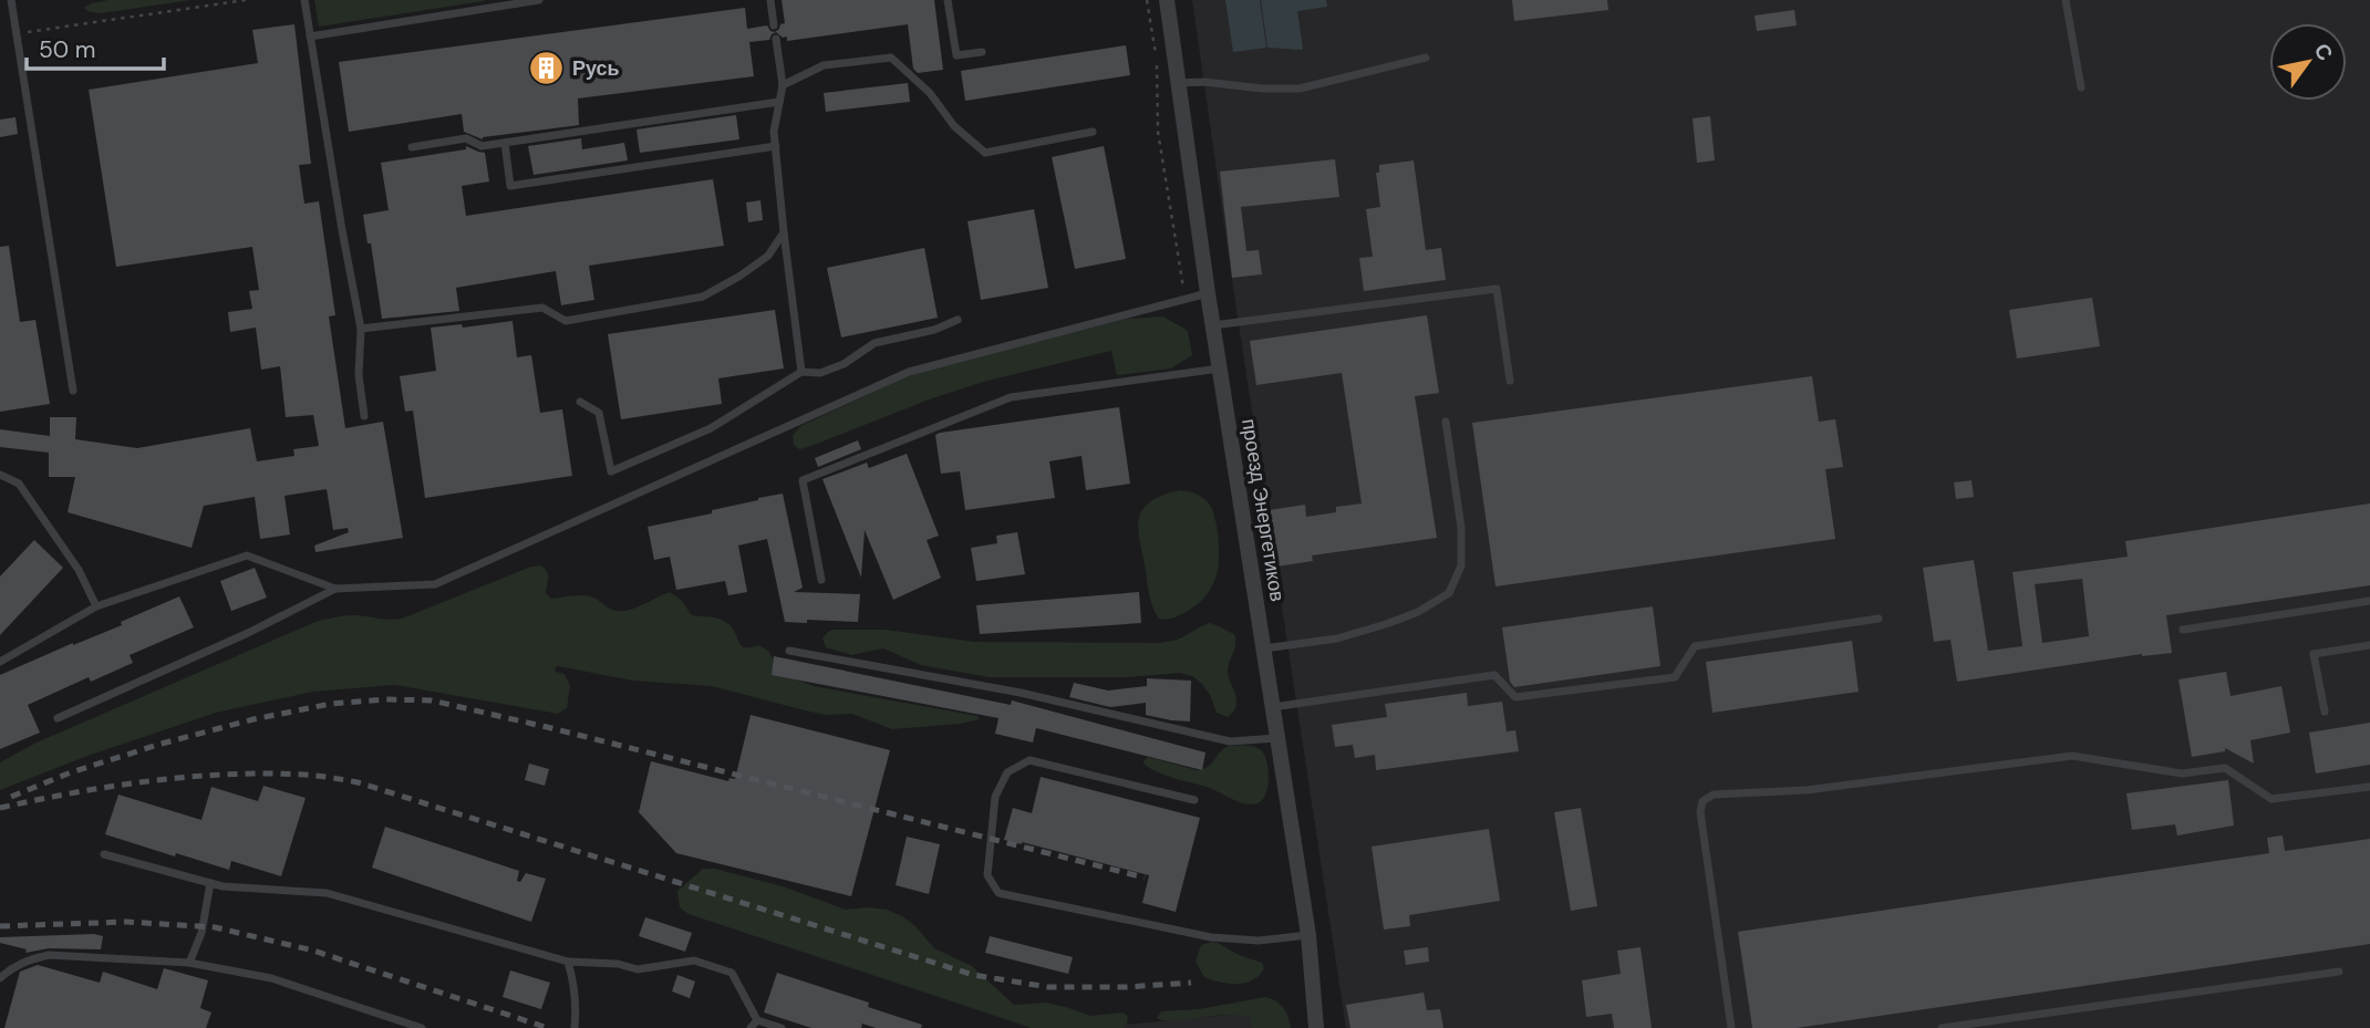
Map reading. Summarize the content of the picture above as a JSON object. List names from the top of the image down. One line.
{"streets":{"street":["проезд Энергетиков"]},"places":{"building":["Русь"]},"scale_bar":"50 m","north":"top right"}
